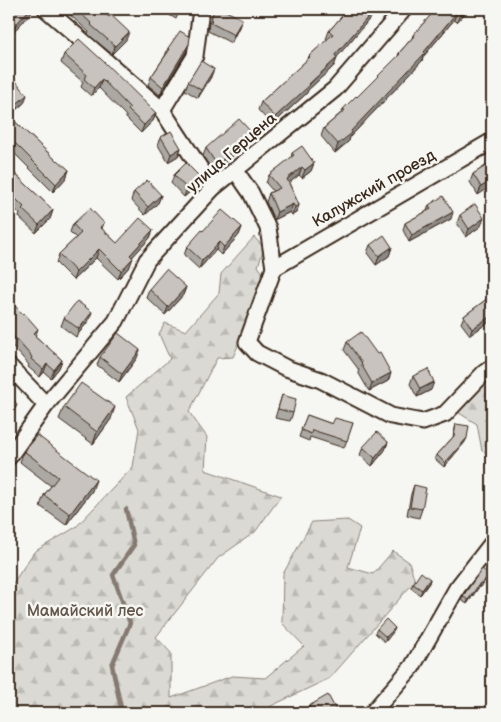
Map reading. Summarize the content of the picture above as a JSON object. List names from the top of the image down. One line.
{"streets":{"street":["улица Герцена","Калужский проезд"]},"parks":["Мамайский лес"]}
